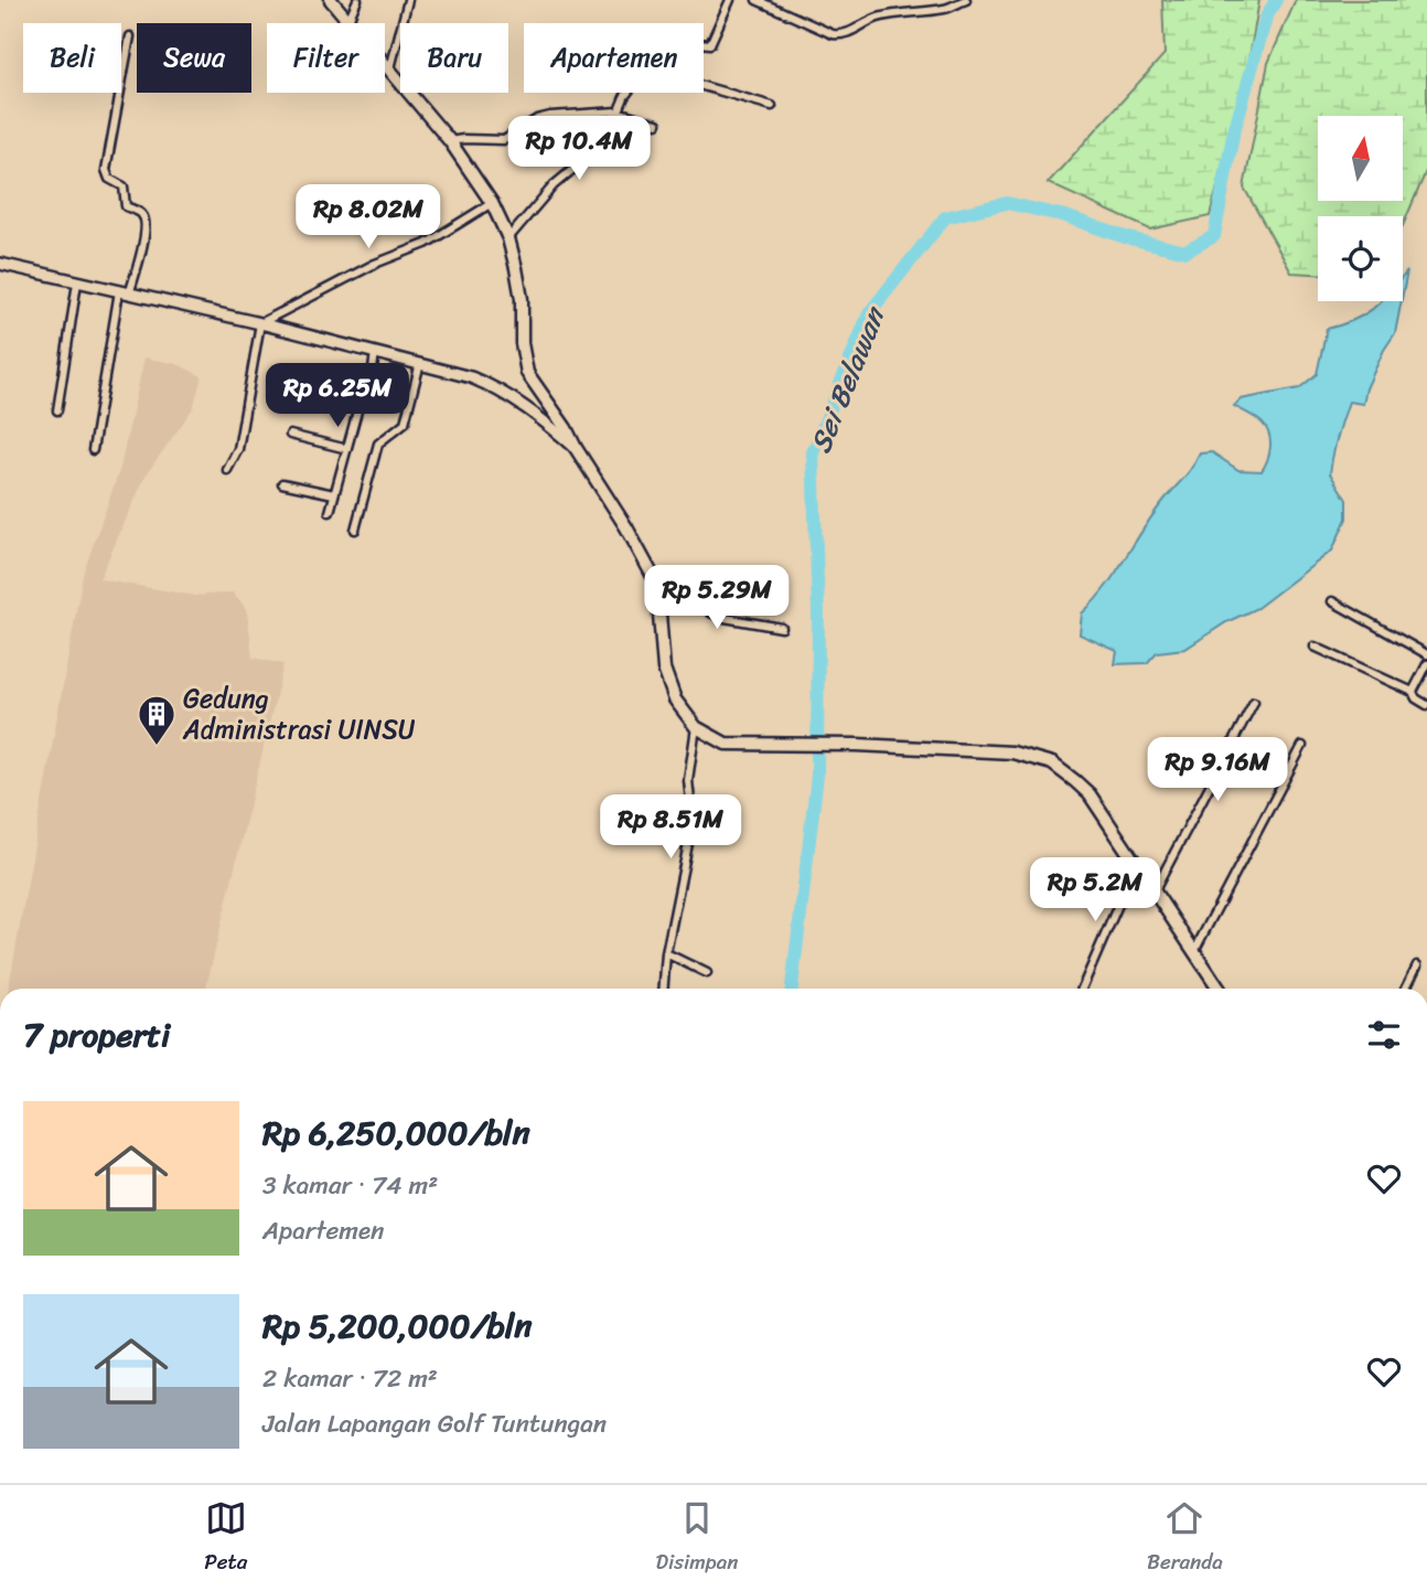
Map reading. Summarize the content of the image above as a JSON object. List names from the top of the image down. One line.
{"water":["Sei Belawan"],"places":{"building":["Gedung Administrasi UINSU"]},"north":"top","page":{"chip":["Beli","Sewa","Filter","Baru","Apartemen"],"price":["Rp 10.4M","Rp 8.02M","Rp 6.25M","Rp 5.29M","Rp 9.16M","Rp 8.51M","Rp 5.2M"],"heading":"7 properti","list":[{"name":"Rp 6,250,000/bln","note":"3 kamar · 74 m² · Apartemen"},{"name":"Rp 5,200,000/bln","note":"2 kamar · 72 m² · Jalan Lapangan Golf Tuntungan"}],"tabs":["Peta","Disimpan","Beranda"]}}
